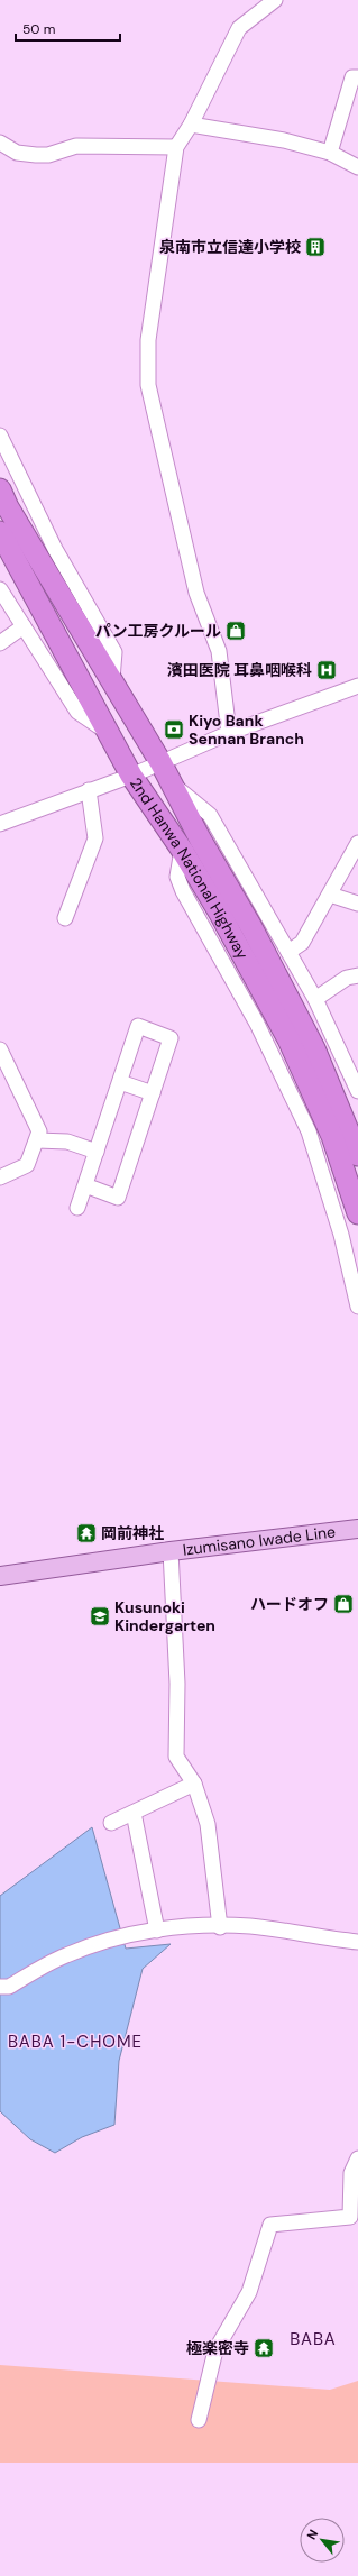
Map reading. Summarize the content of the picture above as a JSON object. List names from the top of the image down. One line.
{"streets":{"highway":["2nd Hanwa National Highway"],"main road":["Izumisano Iwade Line"]},"districts":["BABA 1-CHOME","BABA"],"places":{"building":["泉南市立信達小学校"],"shop":["パン工房クルール","ハードオフ"],"hospital":["濱田医院 耳鼻咽喉科"],"bank":["Kiyo Bank Sennan Branch"],"temple":["岡前神社","極楽密寺"],"school or university":["Kusunoki Kindergarten"]},"scale_bar":"50 m","north":"top left"}
